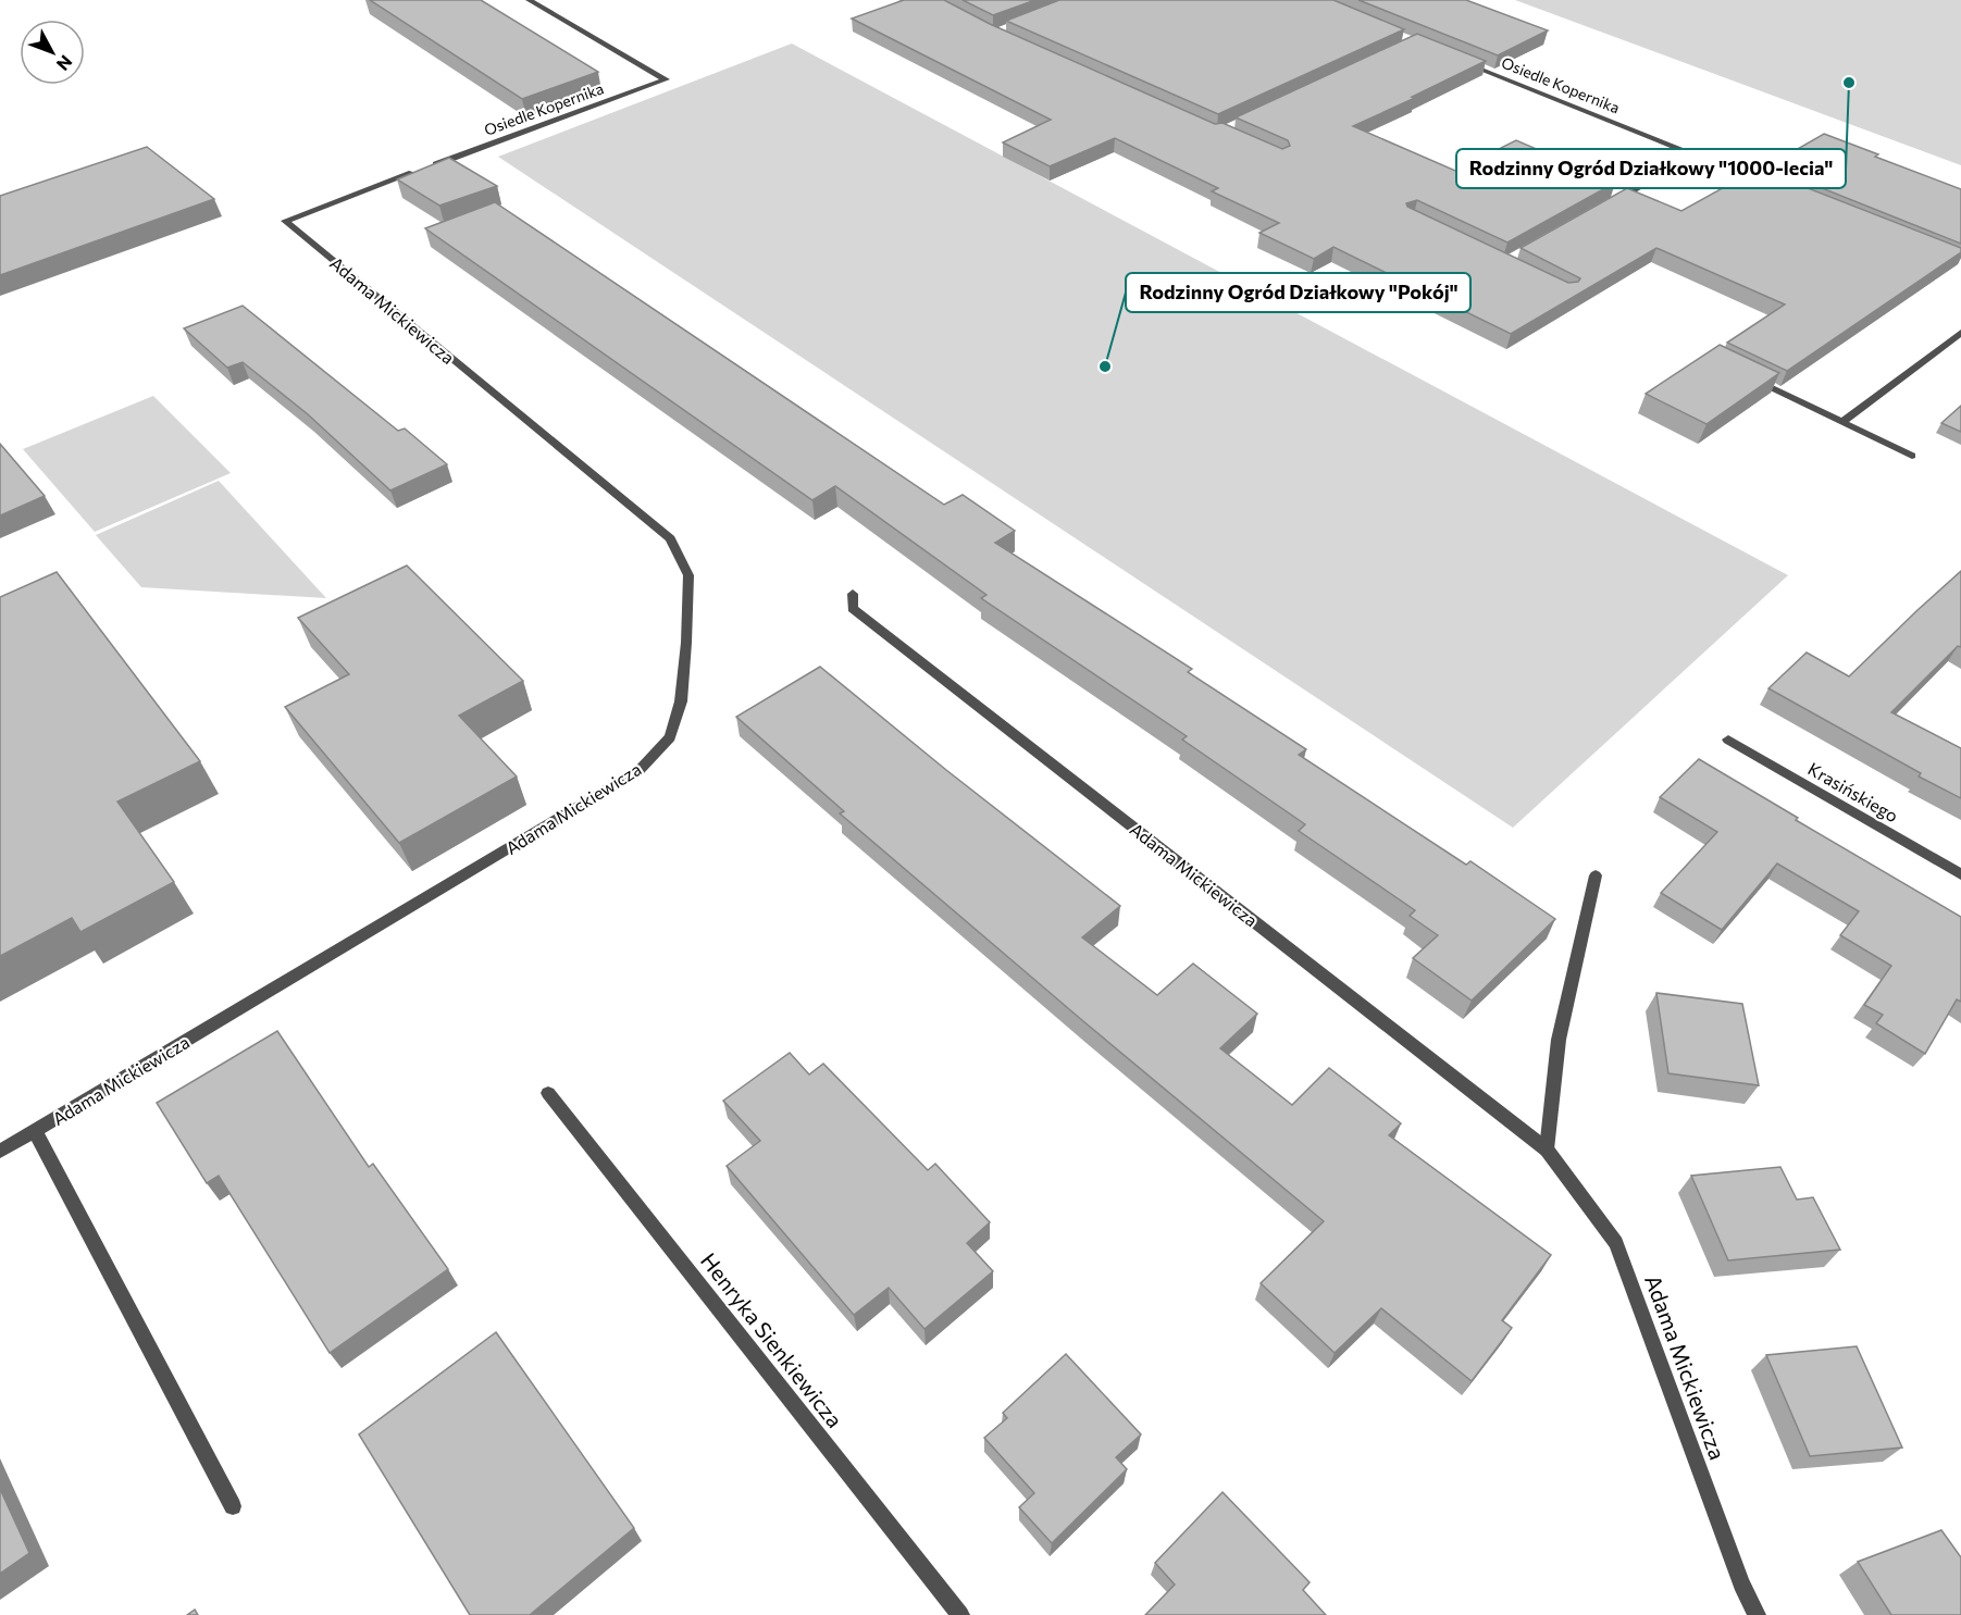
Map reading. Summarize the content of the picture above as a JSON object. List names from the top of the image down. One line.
{"streets":{"street":["Osiedle Kopernika","Adama Mickiewicza","Krasińskiego","Henryka Sienkiewicza"]},"places":["Rodzinny Ogród Działkowy \"1000-lecia\"","Rodzinny Ogród Działkowy \"Pokój\""],"north":"bottom right"}
